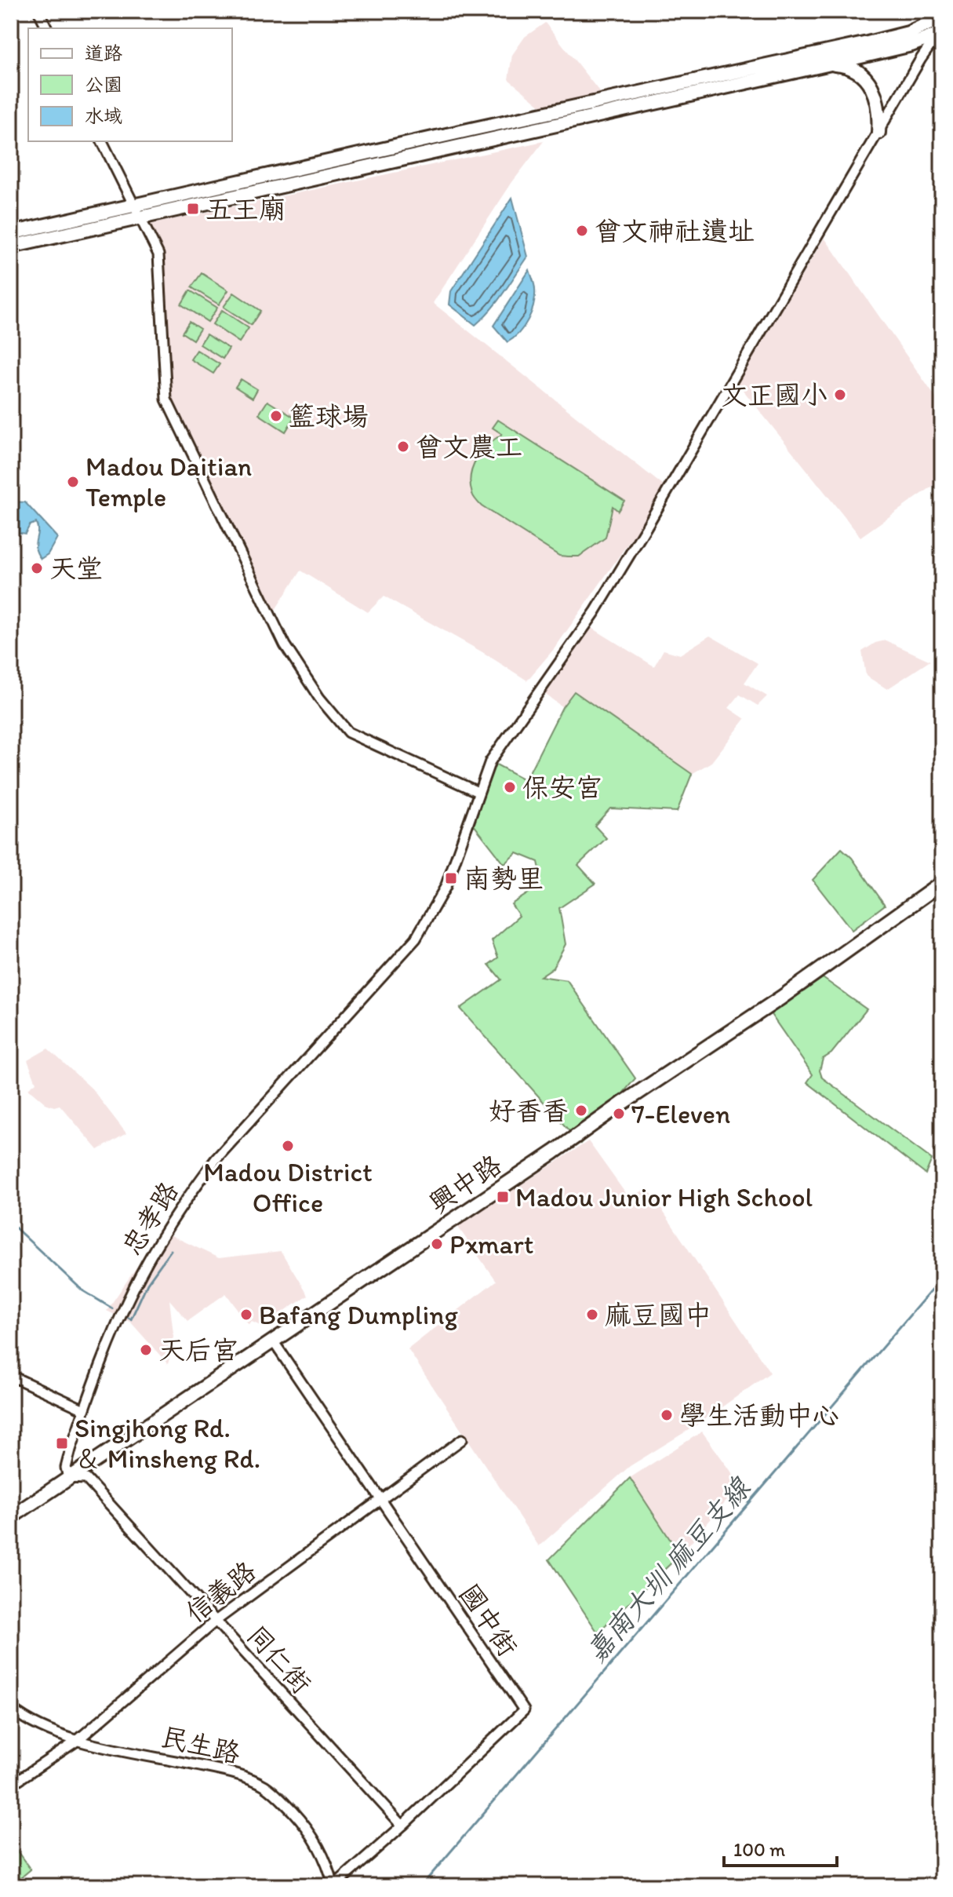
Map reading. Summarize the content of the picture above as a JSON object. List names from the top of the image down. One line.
{"streets":{"main road":["興中路"],"street":["忠孝路","信義路","國中街","同仁街","民生路"]},"crossings":[["興中路","忠孝路"],["興中路","國中街"],["興中路","同仁街"],["忠孝路","同仁街"],["信義路","國中街"],["信義路","同仁街"],["信義路","民生路"],["國中街","同仁街"],["國中街","民生路"]],"water":["嘉南大圳 麻豆支線"],"places":{"transit":["五王廟","南勢里","Madou Junior High School","Singjhong Rd. ＆ Minsheng Rd."],"other":["曾文神社遺址","文正國小","籃球場","曾文農工","Madou Daitian Temple","天堂","保安宮","好香香","7-Eleven","Madou District Office","Pxmart","Bafang Dumpling","麻豆國中","天后宮","學生活動中心"]},"legend":["道路","公園","水域"],"scale_bar":"100 m"}
